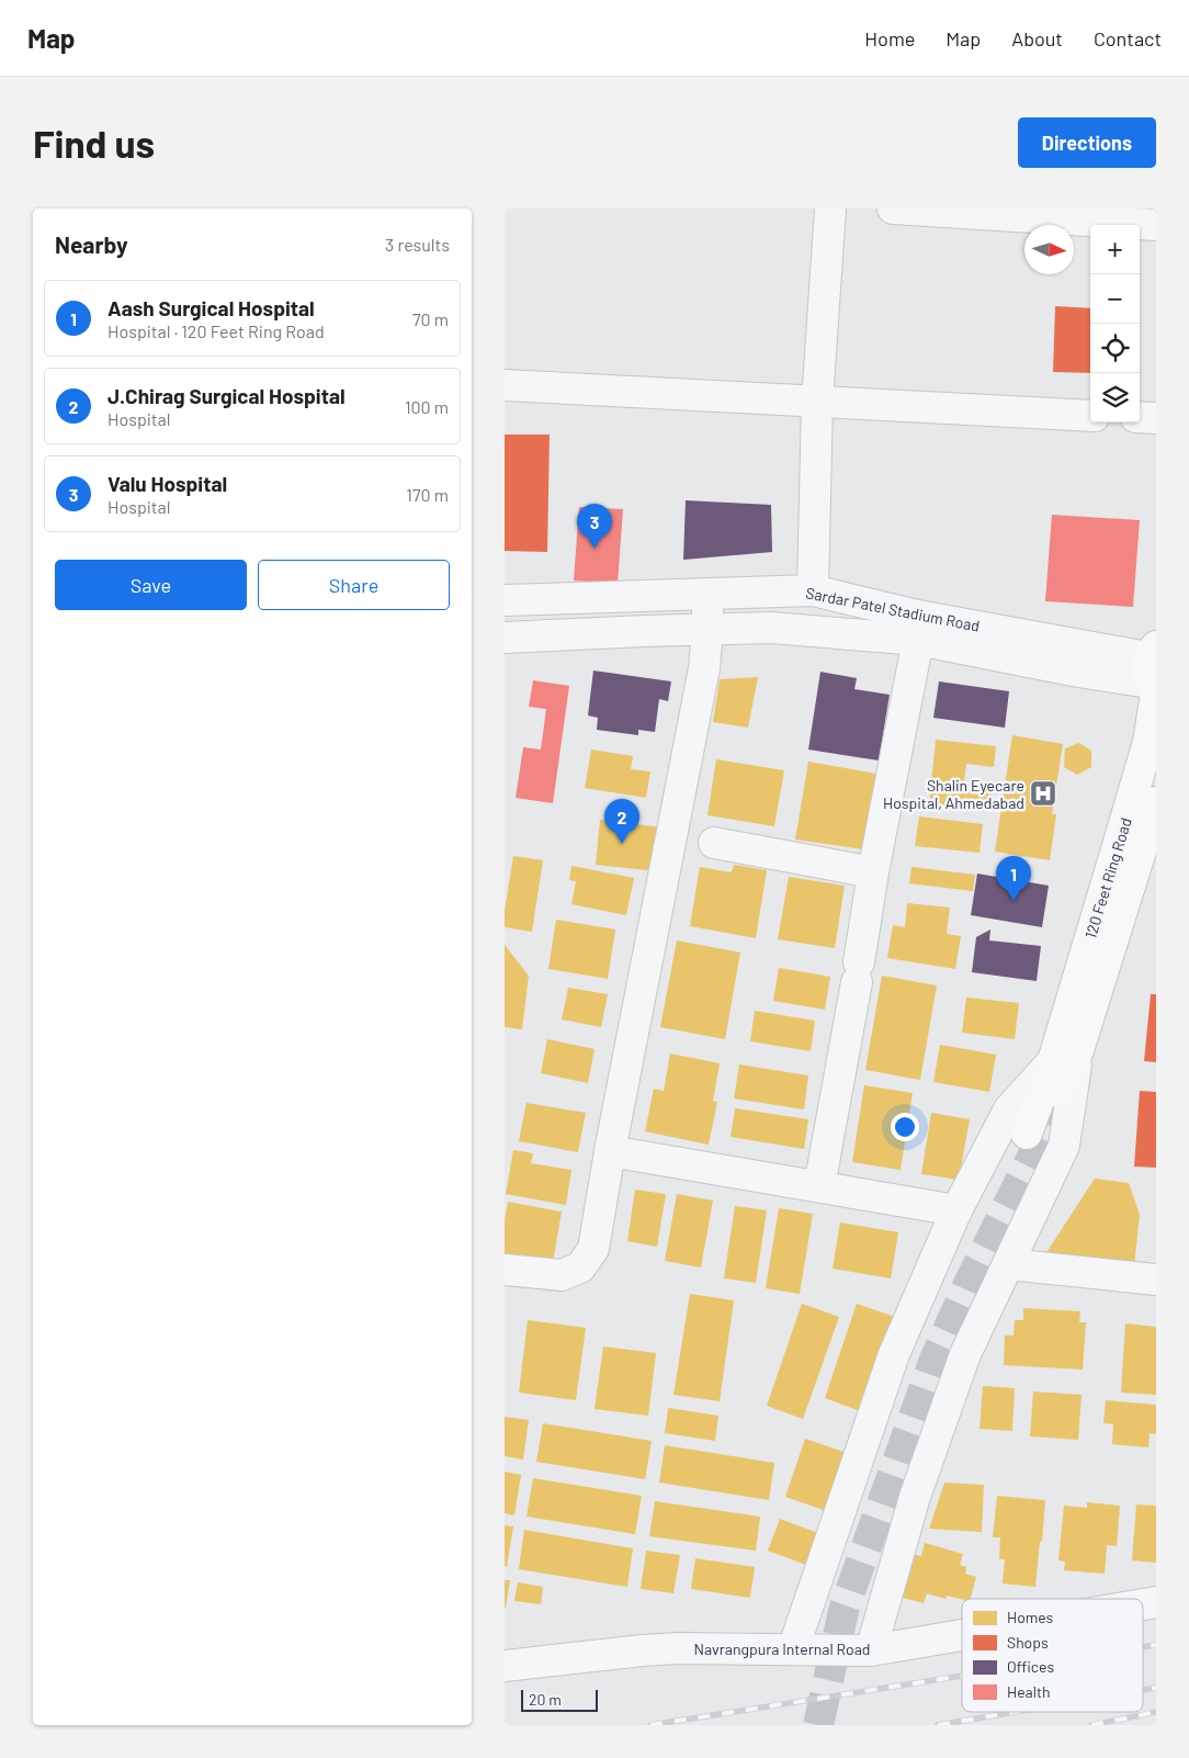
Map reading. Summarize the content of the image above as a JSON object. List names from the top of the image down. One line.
{"streets":{"main road":["120 Feet Ring Road"],"street":["Sardar Patel Stadium Road","Navrangpura Internal Road"]},"crossings":[["Sardar Patel Stadium Road","120 Feet Ring Road"]],"places":{"hospital":["Shalin Eyecare Hospital, Ahmedabad"]},"legend":["Homes","Shops","Offices","Health"],"scale_bar":"20 m","north":"right","page":{"header":"Map","nav":["Home","Map","About","Contact"],"buttons":["Directions",["Save","Share"]],"title":"Find us","heading":["Nearby","3 results"],"map_buttons":["+","−"],"list":[{"mark":"1","name":"Aash Surgical Hospital","note":"Hospital · 120 Feet Ring Road","value":"70 m"},{"mark":"2","name":"J.Chirag Surgical Hospital","note":"Hospital","value":"100 m"},{"mark":"3","name":"Valu Hospital","note":"Hospital","value":"170 m"}],"pins":["3","2","1"],"scale":"20 m"}}
